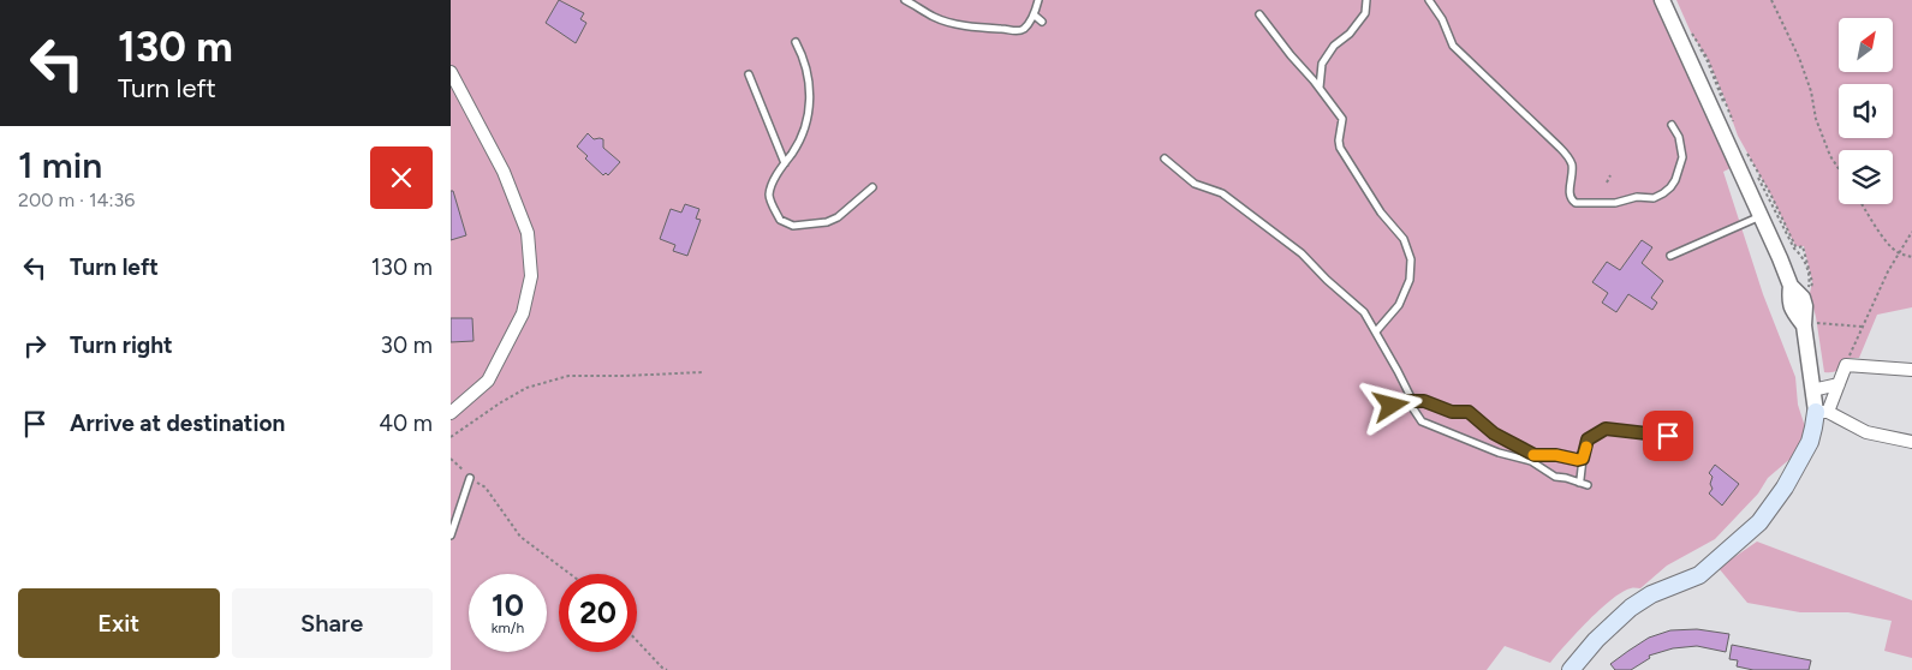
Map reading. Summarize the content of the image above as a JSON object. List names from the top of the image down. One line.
{"north":"top right","page":{"turn":["130 m","Turn left"],"heading":["1 min","200 m · 14:36"],"list":[{"name":"Turn left","value":"130 m"},{"name":"Turn right","value":"30 m"},{"name":"Arrive at destination","value":"40 m"}],"speed":"10 km/h","limit":"20","buttons":["Exit","Share"]}}
